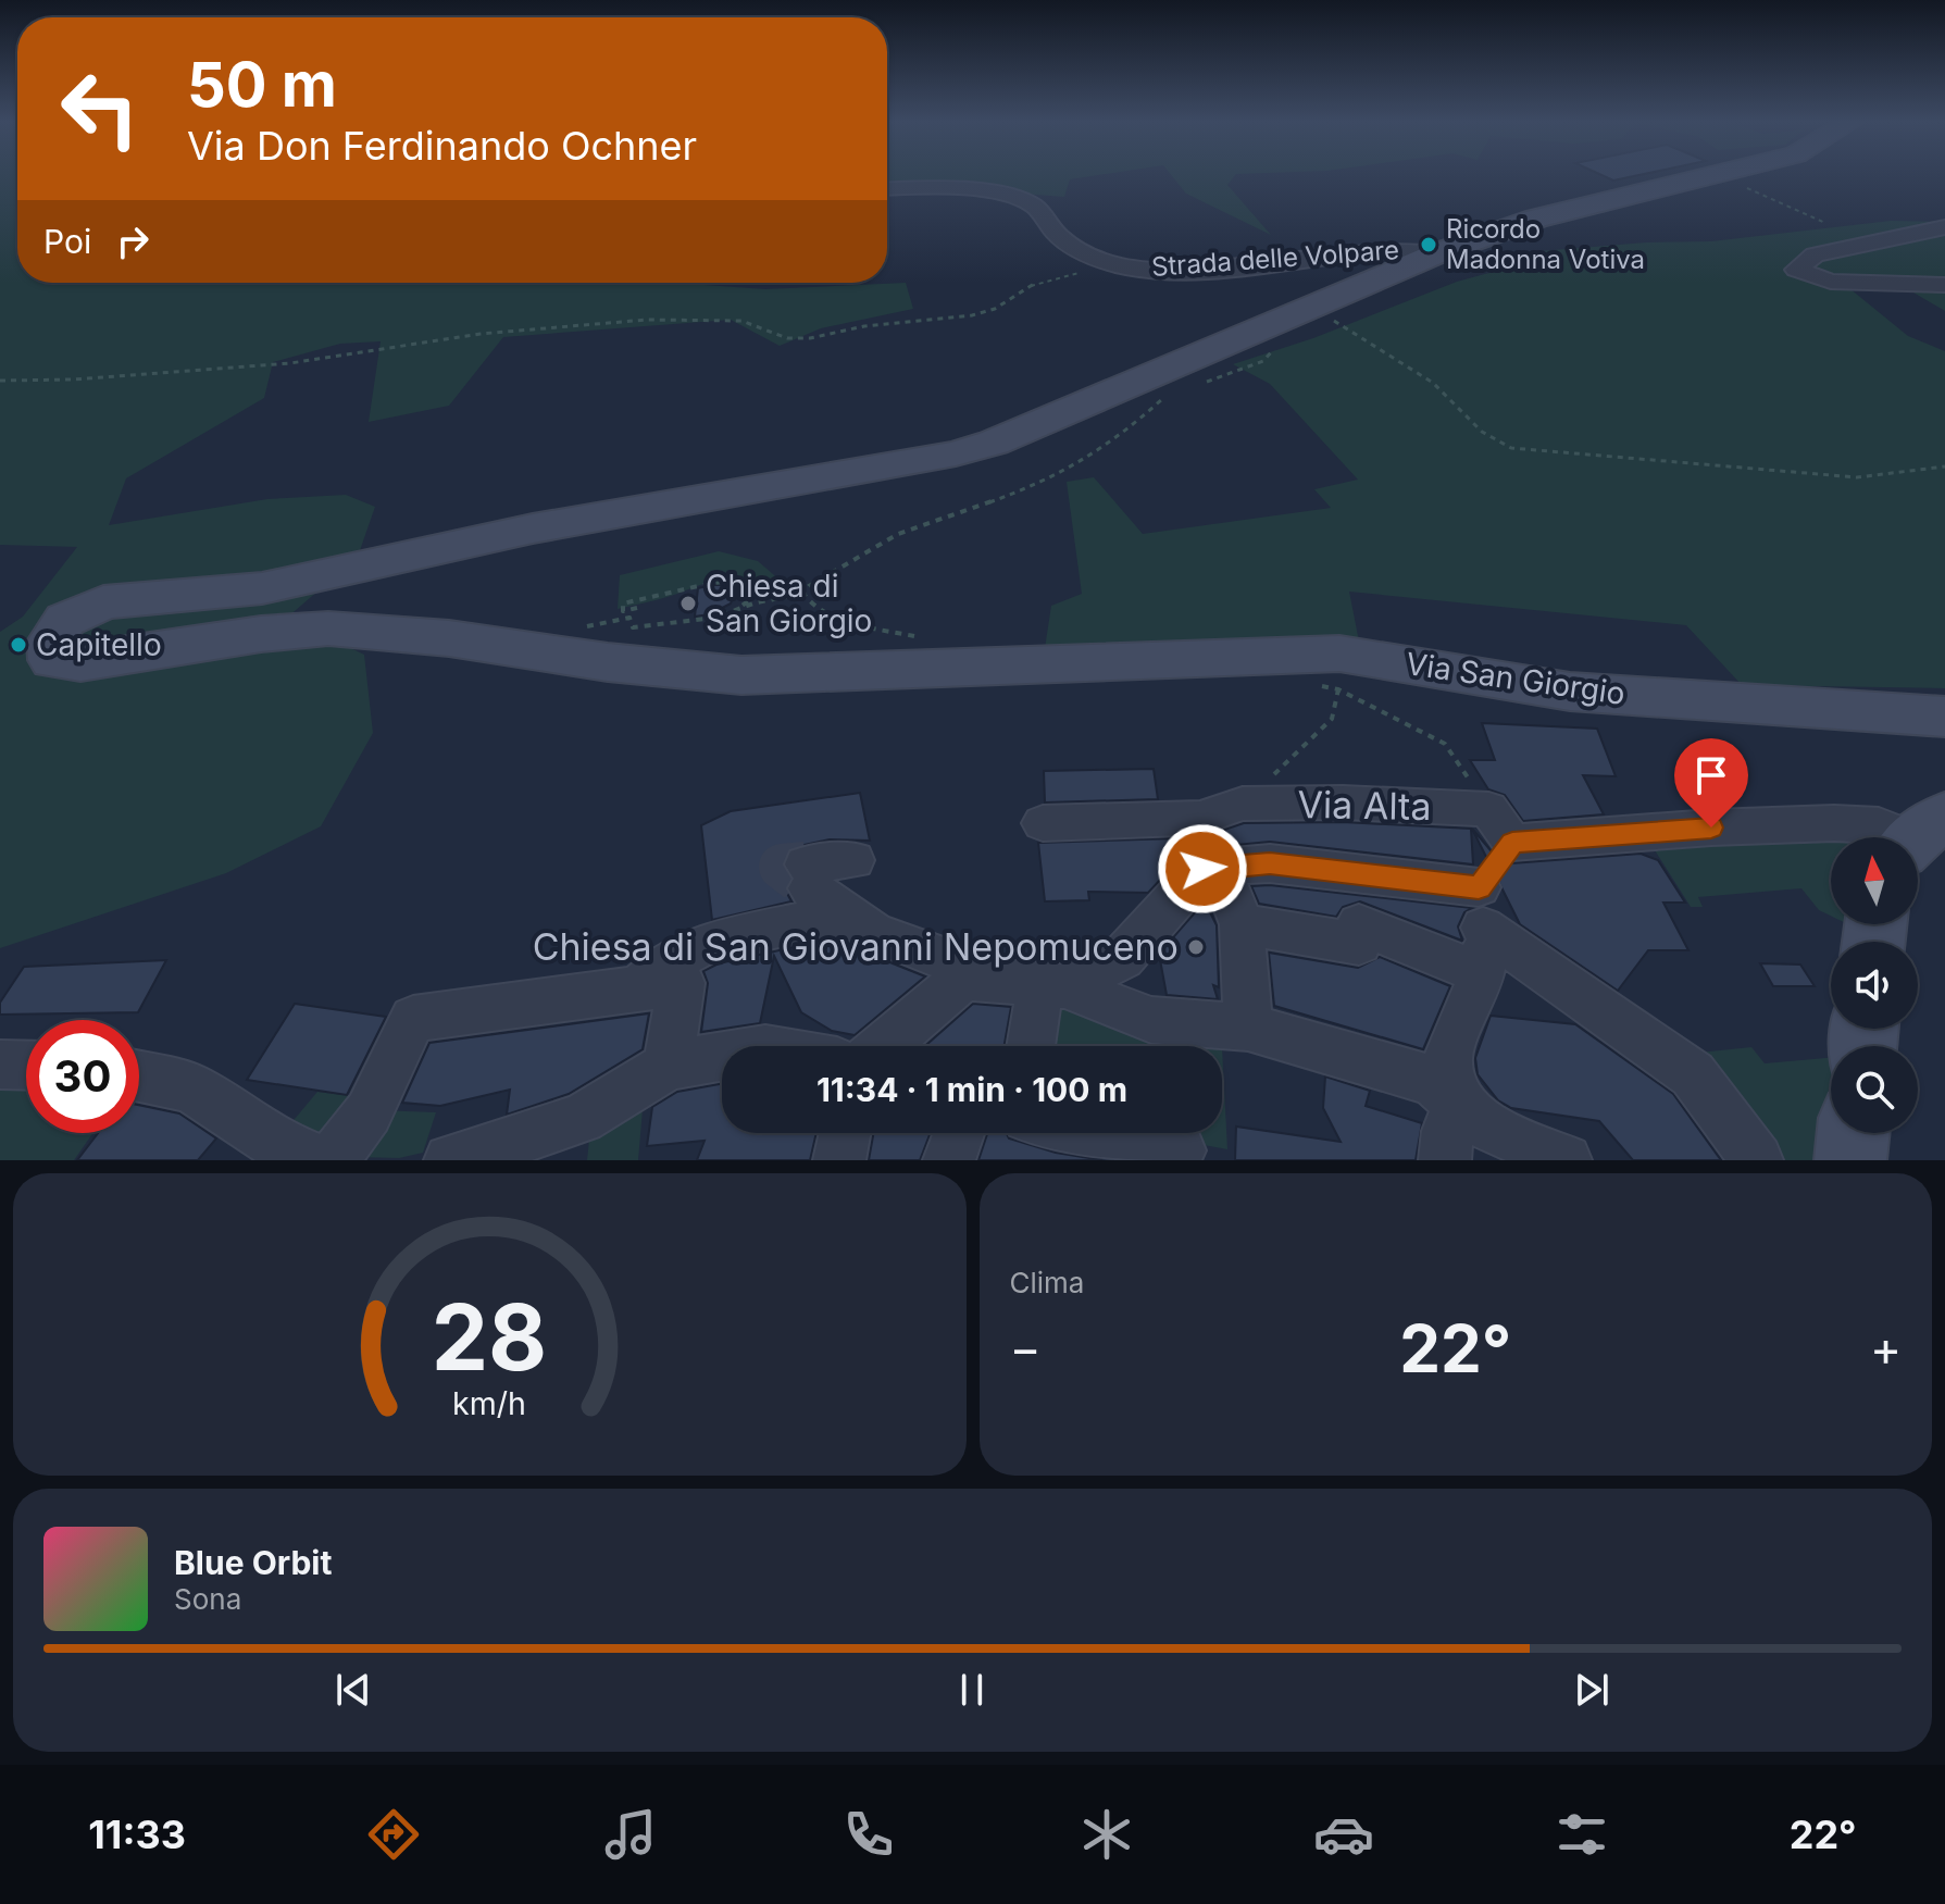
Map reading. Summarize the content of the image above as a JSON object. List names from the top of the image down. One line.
{"streets":{"street":["Strada delle Volpare","Via San Giorgio","Via Alta"]},"places":["Ricordo Madonna Votiva","Chiesa di San Giorgio","Capitello","Chiesa di San Giovanni Nepomuceno"],"north":"top","page":{"turn":["50 m","Via Don Ferdinando Ochner"],"then":"Poi","limit":"30","trip":"11:34 · 1 min · 100 m","tile":"Clima","heat":["−","22°","+"],"song":["Blue Orbit","Sona"],"tabs":["11:33","22°"],"gauge":["28","km/h"]}}
